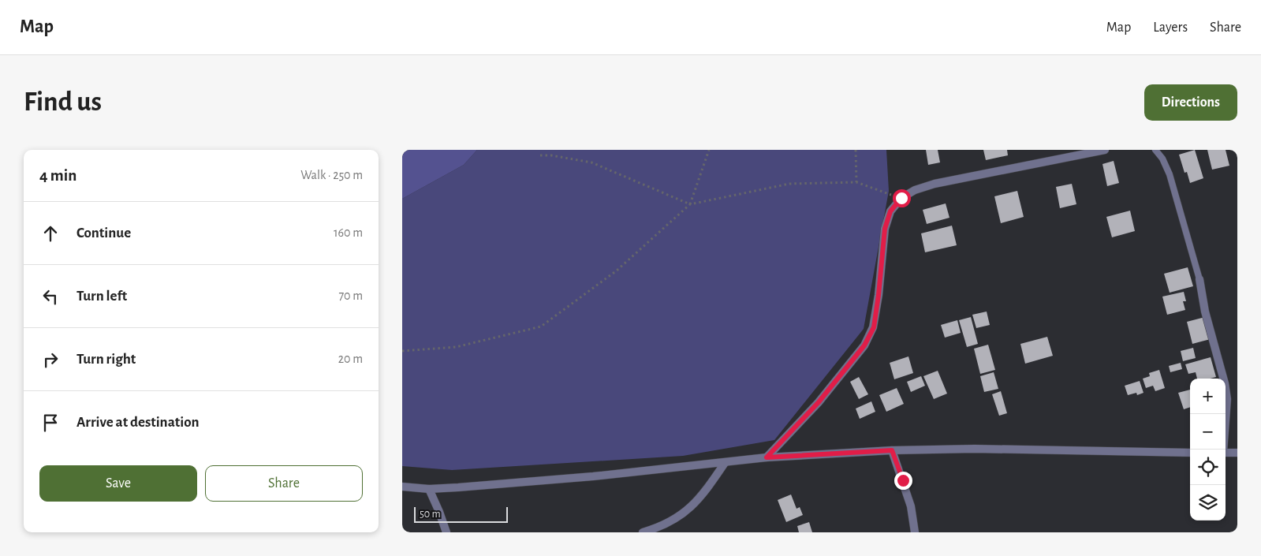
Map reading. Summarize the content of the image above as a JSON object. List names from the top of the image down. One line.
{"scale_bar":"50 m","page":{"header":"Map","nav":["Map","Layers","Share"],"buttons":["Directions",["Save","Share"]],"title":"Find us","heading":["4 min","Walk · 250 m"],"list":[["Continue","160 m"],["Turn left","70 m"],["Turn right","20 m"],"Arrive at destination"],"map_buttons":["+","−"],"scale":"50 m"}}
